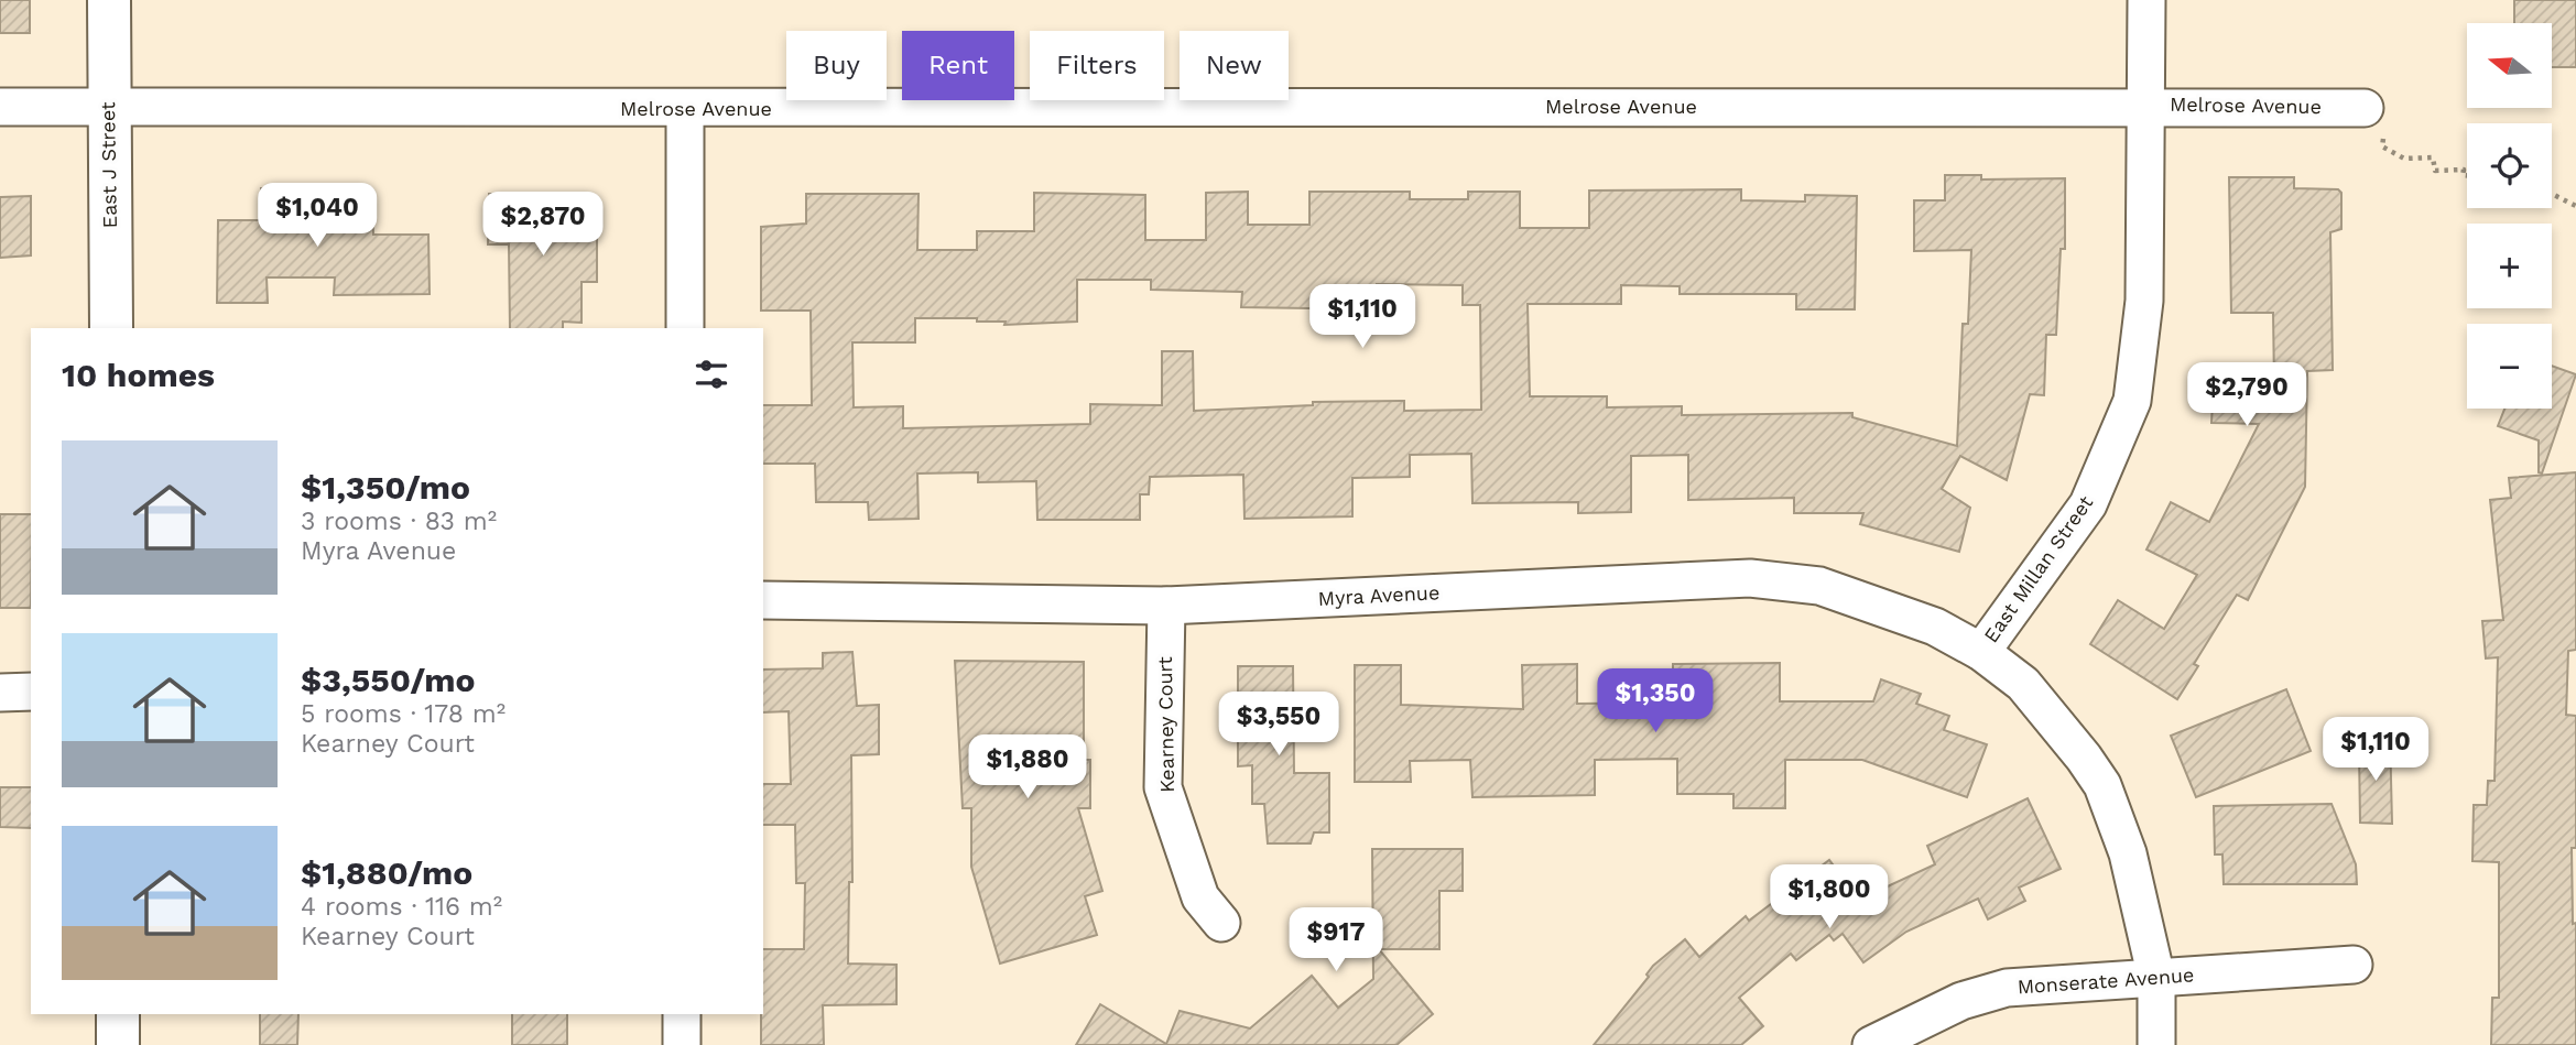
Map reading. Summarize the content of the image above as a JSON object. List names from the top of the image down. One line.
{"streets":{"street":["Melrose Avenue","East J Street","East Millan Street","Myra Avenue","Kearney Court","Monserate Avenue"]},"crossings":[["Melrose Avenue","East J Street"],["Melrose Avenue","East Millan Street"],["East Millan Street","Myra Avenue"],["East Millan Street","Monserate Avenue"],["Myra Avenue","Kearney Court"]],"north":"left","page":{"map_buttons":["+","−"],"chip":["Buy","Rent","Filters","New"],"price":["$1,040","$2,870","$1,110","$2,790","$1,350","$3,550","$1,110","$1,880","$1,800","$917"],"heading":"10 homes","list":[{"name":"$1,350/mo","note":"3 rooms · 83 m² · Myra Avenue"},{"name":"$3,550/mo","note":"5 rooms · 178 m² · Kearney Court"},{"name":"$1,880/mo","note":"4 rooms · 116 m² · Kearney Court"}]}}
